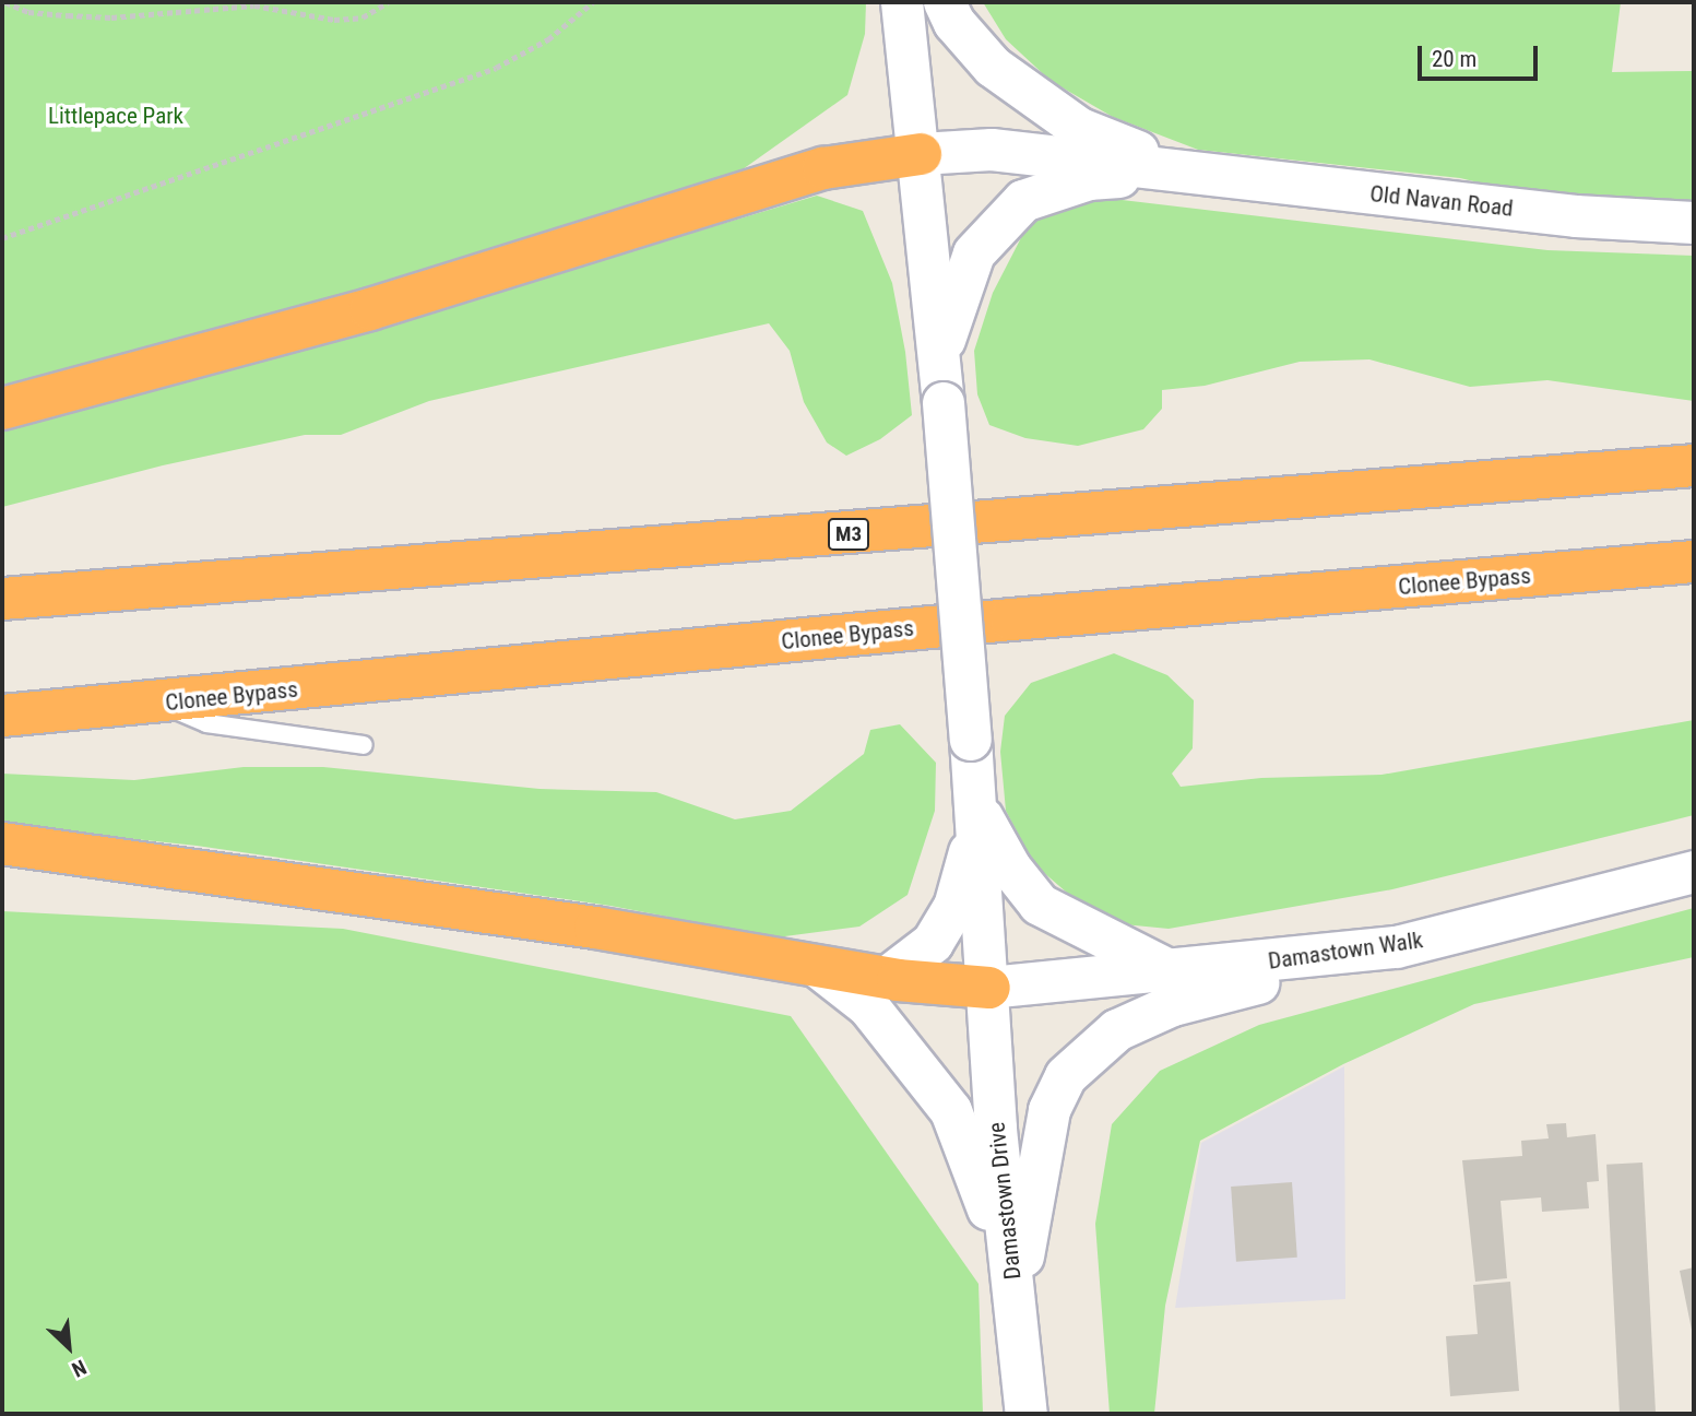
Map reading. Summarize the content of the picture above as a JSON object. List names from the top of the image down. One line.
{"streets":{"highway":["M3","Clonee Bypass"],"main road":["Old Navan Road","Damastown Walk","Damastown Drive"]},"crossings":[["Old Navan Road","Damastown Drive"],["Damastown Walk","Damastown Drive"]],"parks":["Littlepace Park"],"scale_bar":"20 m","north":"bottom right"}
